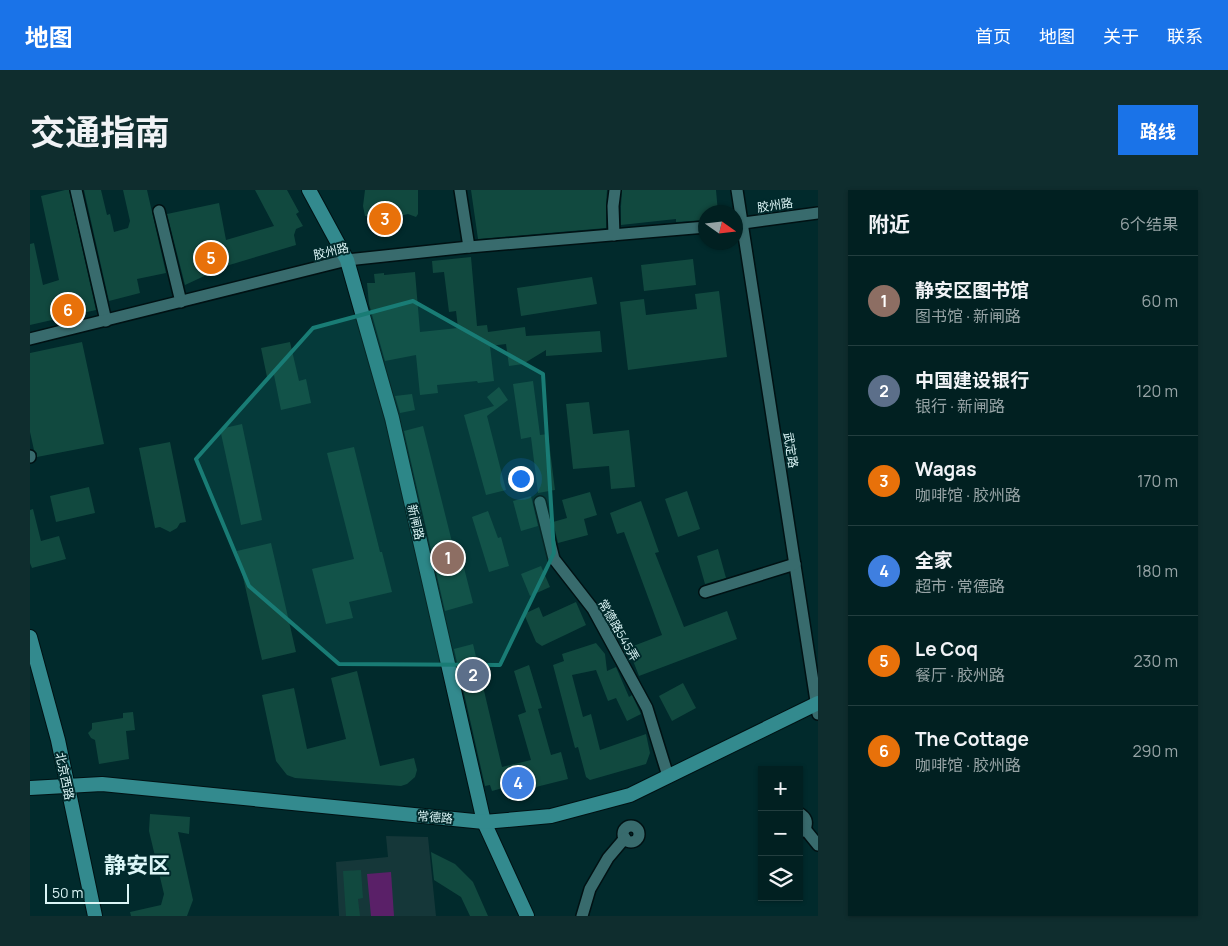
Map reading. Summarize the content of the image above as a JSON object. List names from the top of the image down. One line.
{"streets":{"main road":["新闸路","北京西路","常德路"],"street":["胶州路","武定路","常德路545弄"]},"crossings":[["胶州路","新闸路"],["武定路","常德路"],["新闸路","常德路"],["常德路545弄","常德路"],["北京西路","常德路"]],"districts":["静安区"],"scale_bar":"50 m","north":"right","page":{"header":"地图","nav":["首页","地图","关于","联系"],"title":"交通指南","buttons":"路线","heading":["附近","6个结果"],"pins":["3","5","6","1","2","4"],"list":[{"mark":"1","name":"静安区图书馆","note":"图书馆 · 新闸路","value":"60 m"},{"mark":"2","name":"中国建设银行","note":"银行 · 新闸路","value":"120 m"},{"mark":"3","name":"Wagas","note":"咖啡馆 · 胶州路","value":"170 m"},{"mark":"4","name":"全家","note":"超市 · 常德路","value":"180 m"},{"mark":"5","name":"Le Coq","note":"餐厅 · 胶州路","value":"230 m"},{"mark":"6","name":"The Cottage","note":"咖啡馆 · 胶州路","value":"290 m"}],"map_buttons":["+","−"],"scale":"50 m"}}
